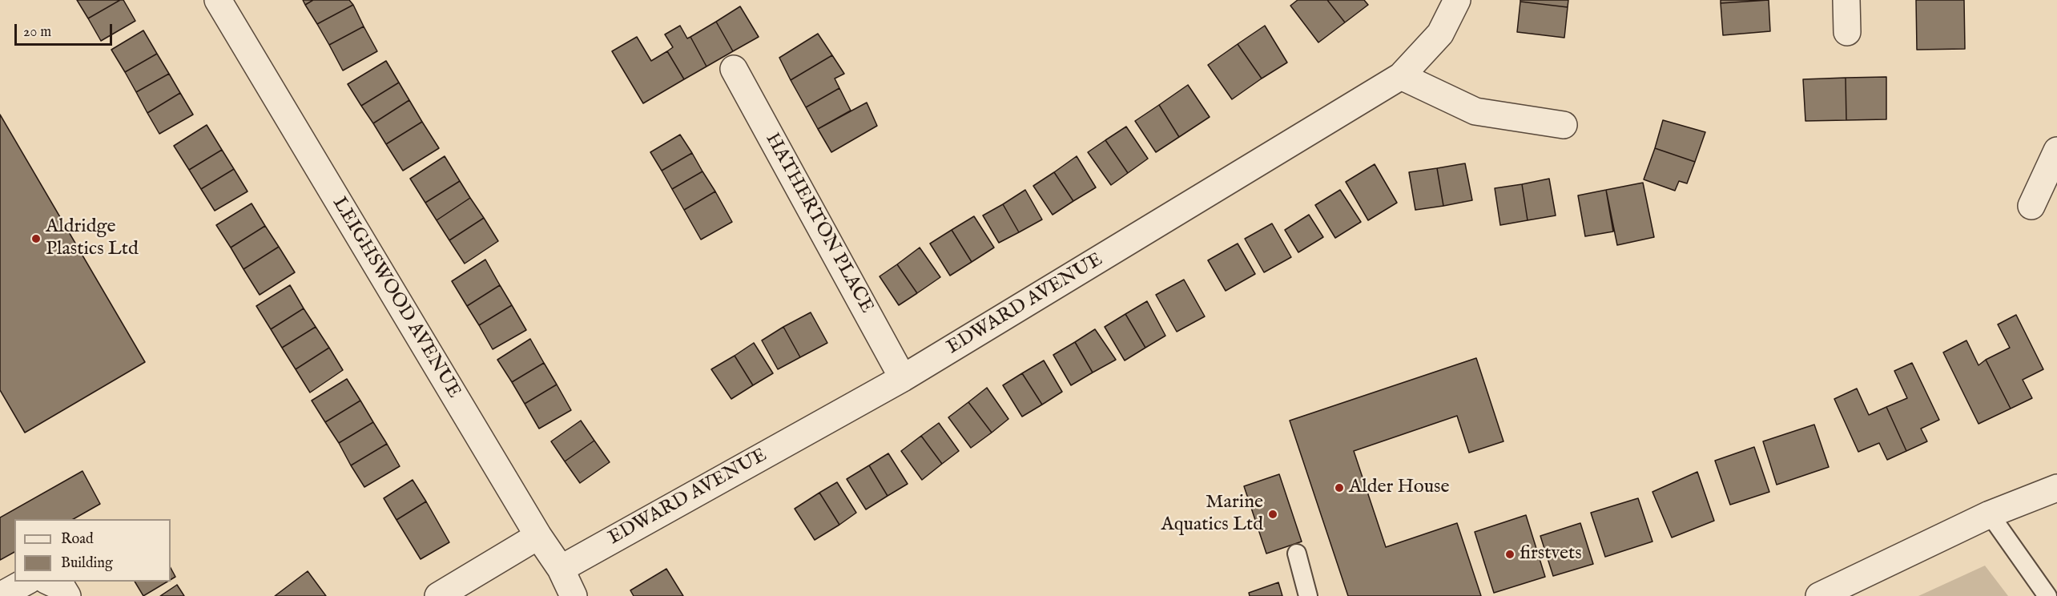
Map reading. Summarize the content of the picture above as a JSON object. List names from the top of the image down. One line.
{"streets":{"street":["HATHERTON PLACE","LEIGHSWOOD AVENUE","EDWARD AVENUE"]},"crossings":[["HATHERTON PLACE","EDWARD AVENUE"],["LEIGHSWOOD AVENUE","EDWARD AVENUE"]],"places":["Aldridge Plastics Ltd","Alder House","Marine Aquatics Ltd","firstvets"],"legend":["Road","Building"],"scale_bar":"20 m"}
